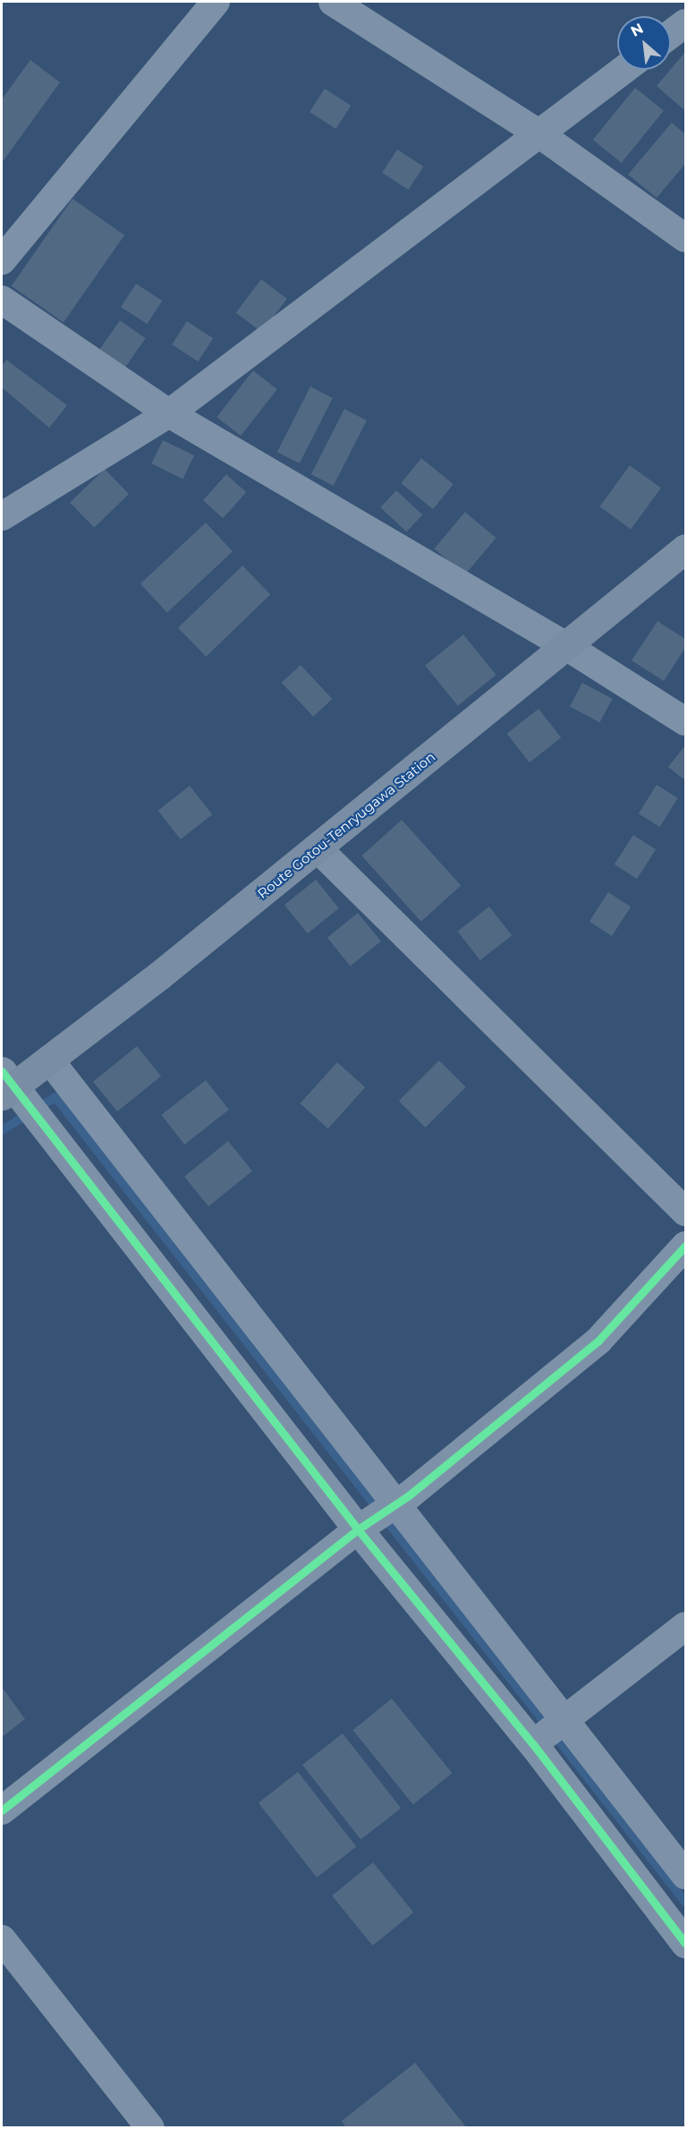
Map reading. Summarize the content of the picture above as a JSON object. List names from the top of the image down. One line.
{"streets":{"main road":["Route Gotou-Tenryugawa Station"]},"north":"top left"}
